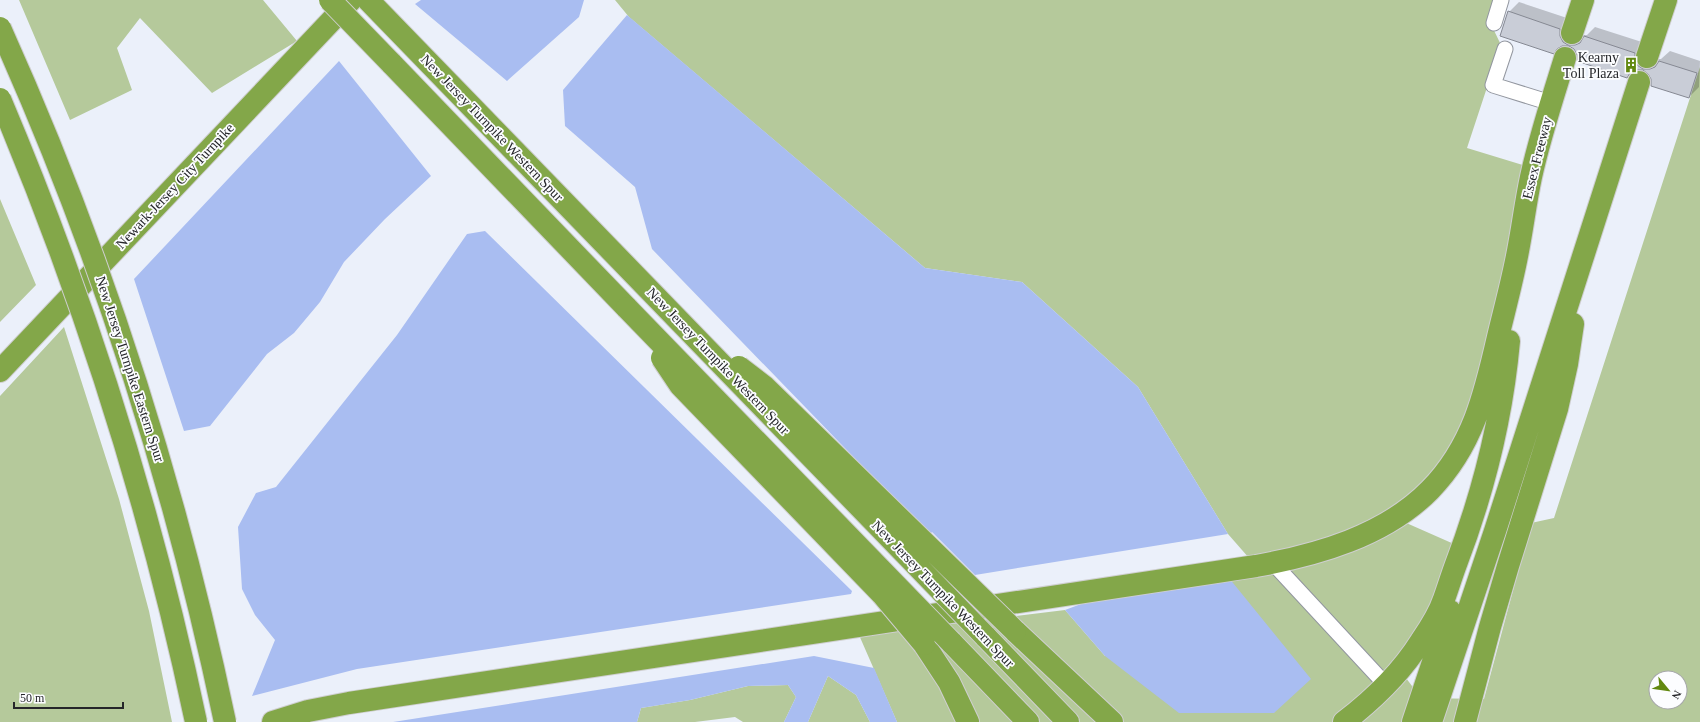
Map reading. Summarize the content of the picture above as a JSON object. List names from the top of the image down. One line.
{"streets":{"highway":["New Jersey Turnpike Western Spur","Essex Freeway","Newark-Jersey City Turnpike","New Jersey Turnpike Eastern Spur"]},"crossings":[["New Jersey Turnpike Western Spur","Newark-Jersey City Turnpike"]],"places":{"building":["Kearny Toll Plaza"]},"scale_bar":"50 m","north":"bottom right"}
